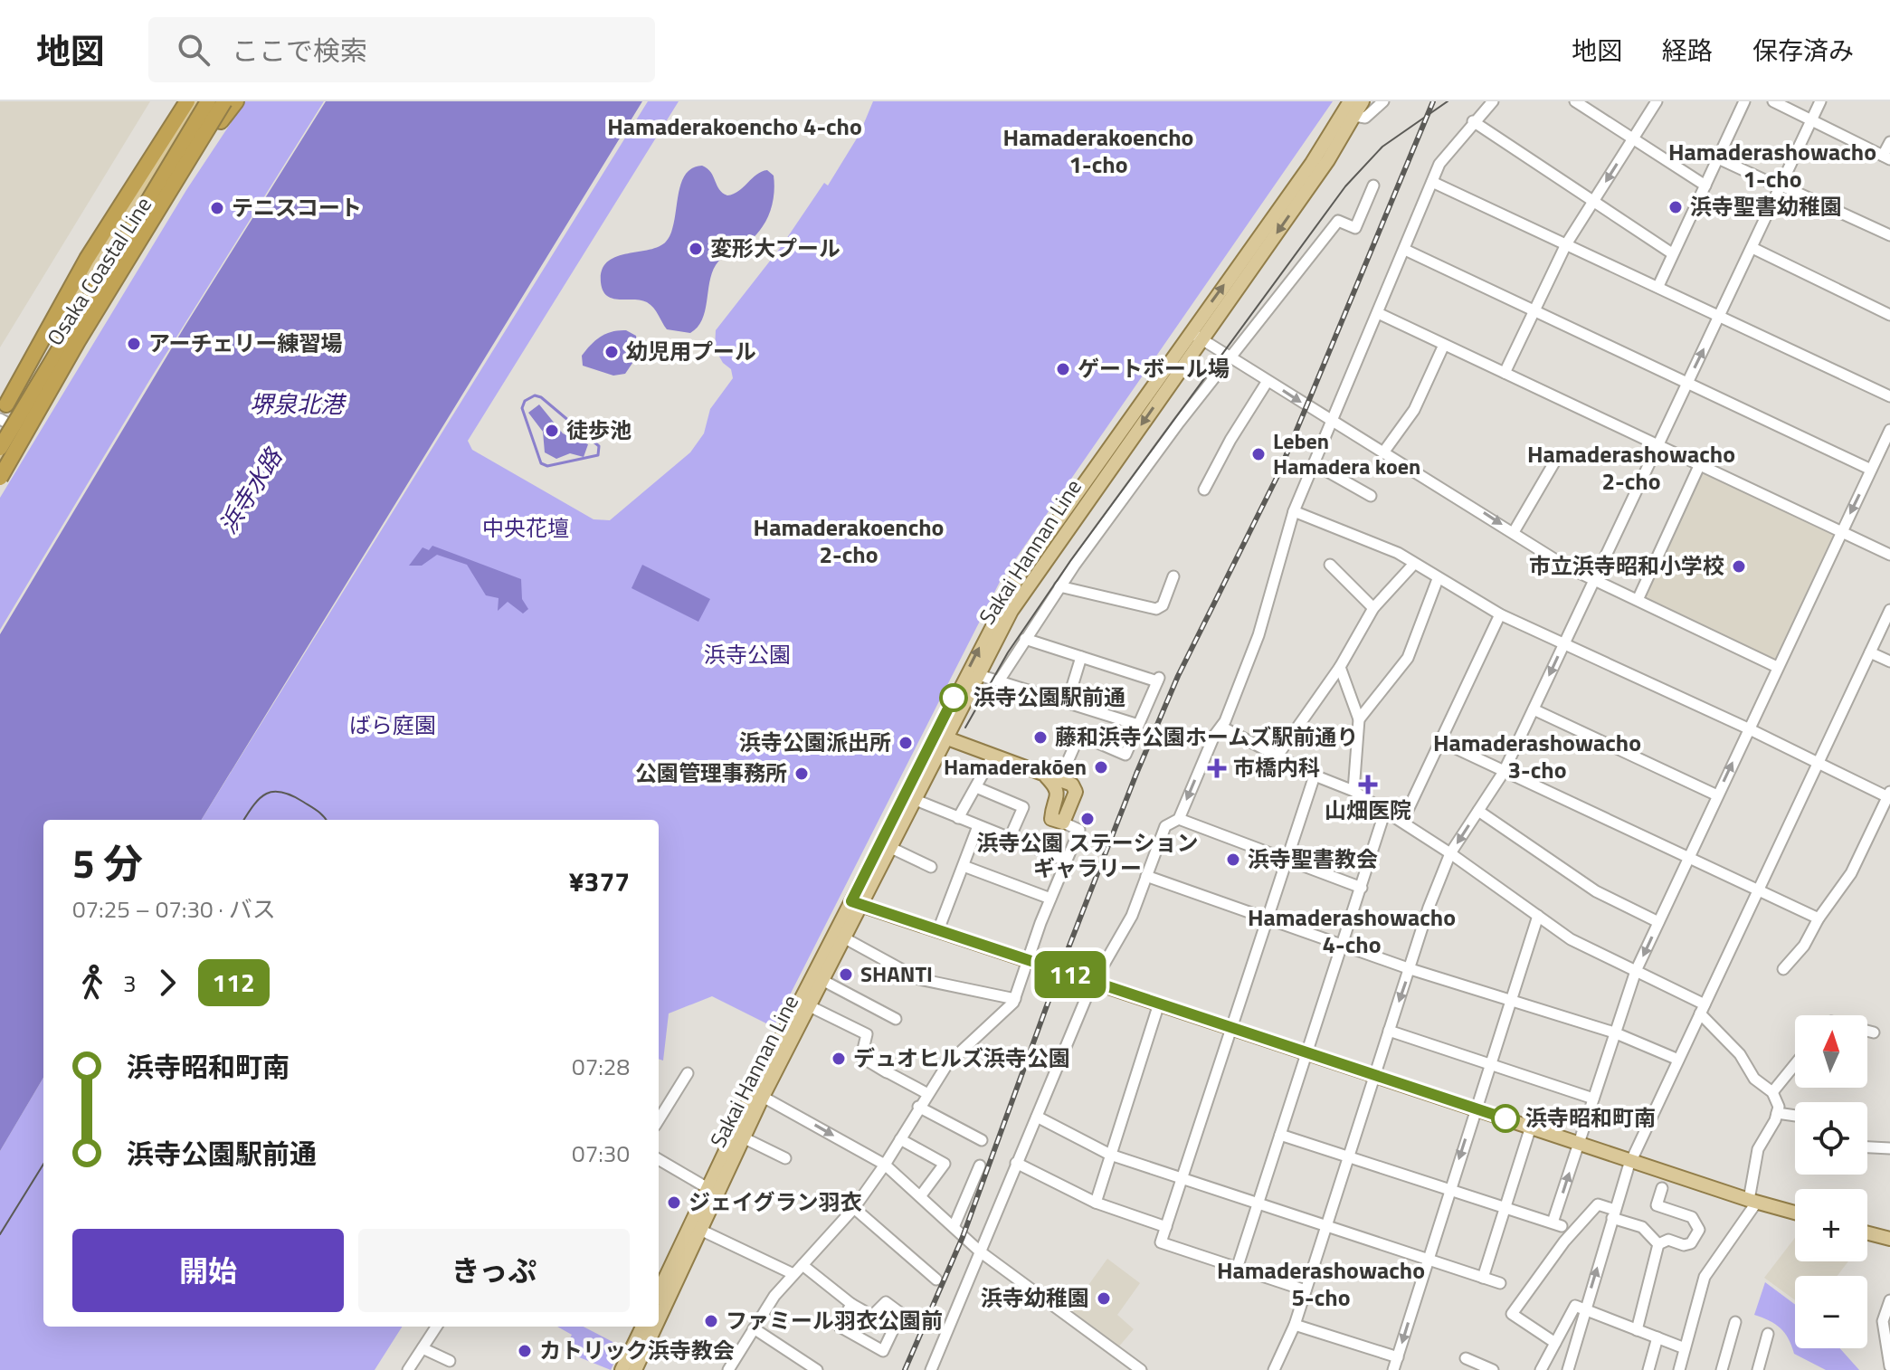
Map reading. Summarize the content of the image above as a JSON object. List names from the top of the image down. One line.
{"streets":{"main road":["Osaka Coastal Line","Sakai Hannan Line"]},"districts":["Hamaderakoencho 4-cho","Hamaderakoencho 1-cho","Hamaderashowacho 1-cho","Hamaderashowacho 2-cho","Hamaderakoencho 2-cho","Hamaderashowacho 3-cho","Hamaderashowacho 4-cho","Hamaderashowacho 5-cho"],"water":["堺泉北港","浜寺水路"],"parks":["中央花壇","浜寺公園","ばら庭園"],"places":{"other":["浜寺聖書幼稚園","テニスコート","変形大プール","アーチェリー練習場","幼児用プール","ゲートボール場","徒歩池","Leben Hamadera koen","市立浜寺昭和小学校","浜寺公園駅前通","藤和浜寺公園ホームズ駅前通り","浜寺公園派出所","Hamaderakōen","公園管理事務所","浜寺公園 ステーション ギャラリー","浜寺聖書教会","SHANTI","デュオヒルズ浜寺公園","浜寺昭和町南","ジェイグラン羽衣","浜寺幼稚園","ファミール羽衣公園前","カトリック浜寺教会"],"health":["市橋内科","山畑医院"]},"lines":["bus line 112"],"north":"top","page":{"header":"地図","search":"ここで検索","nav":["地図","経路","保存済み"],"on_map":"112","heading":["5 分","07:25 – 07:30 · バス","¥377"],"legs":["3","112"],"map_buttons":["+","−"],"list":[{"name":"浜寺昭和町南","value":"07:28"},{"name":"浜寺公園駅前通","value":"07:30"}],"buttons":["開始","きっぷ"]}}
